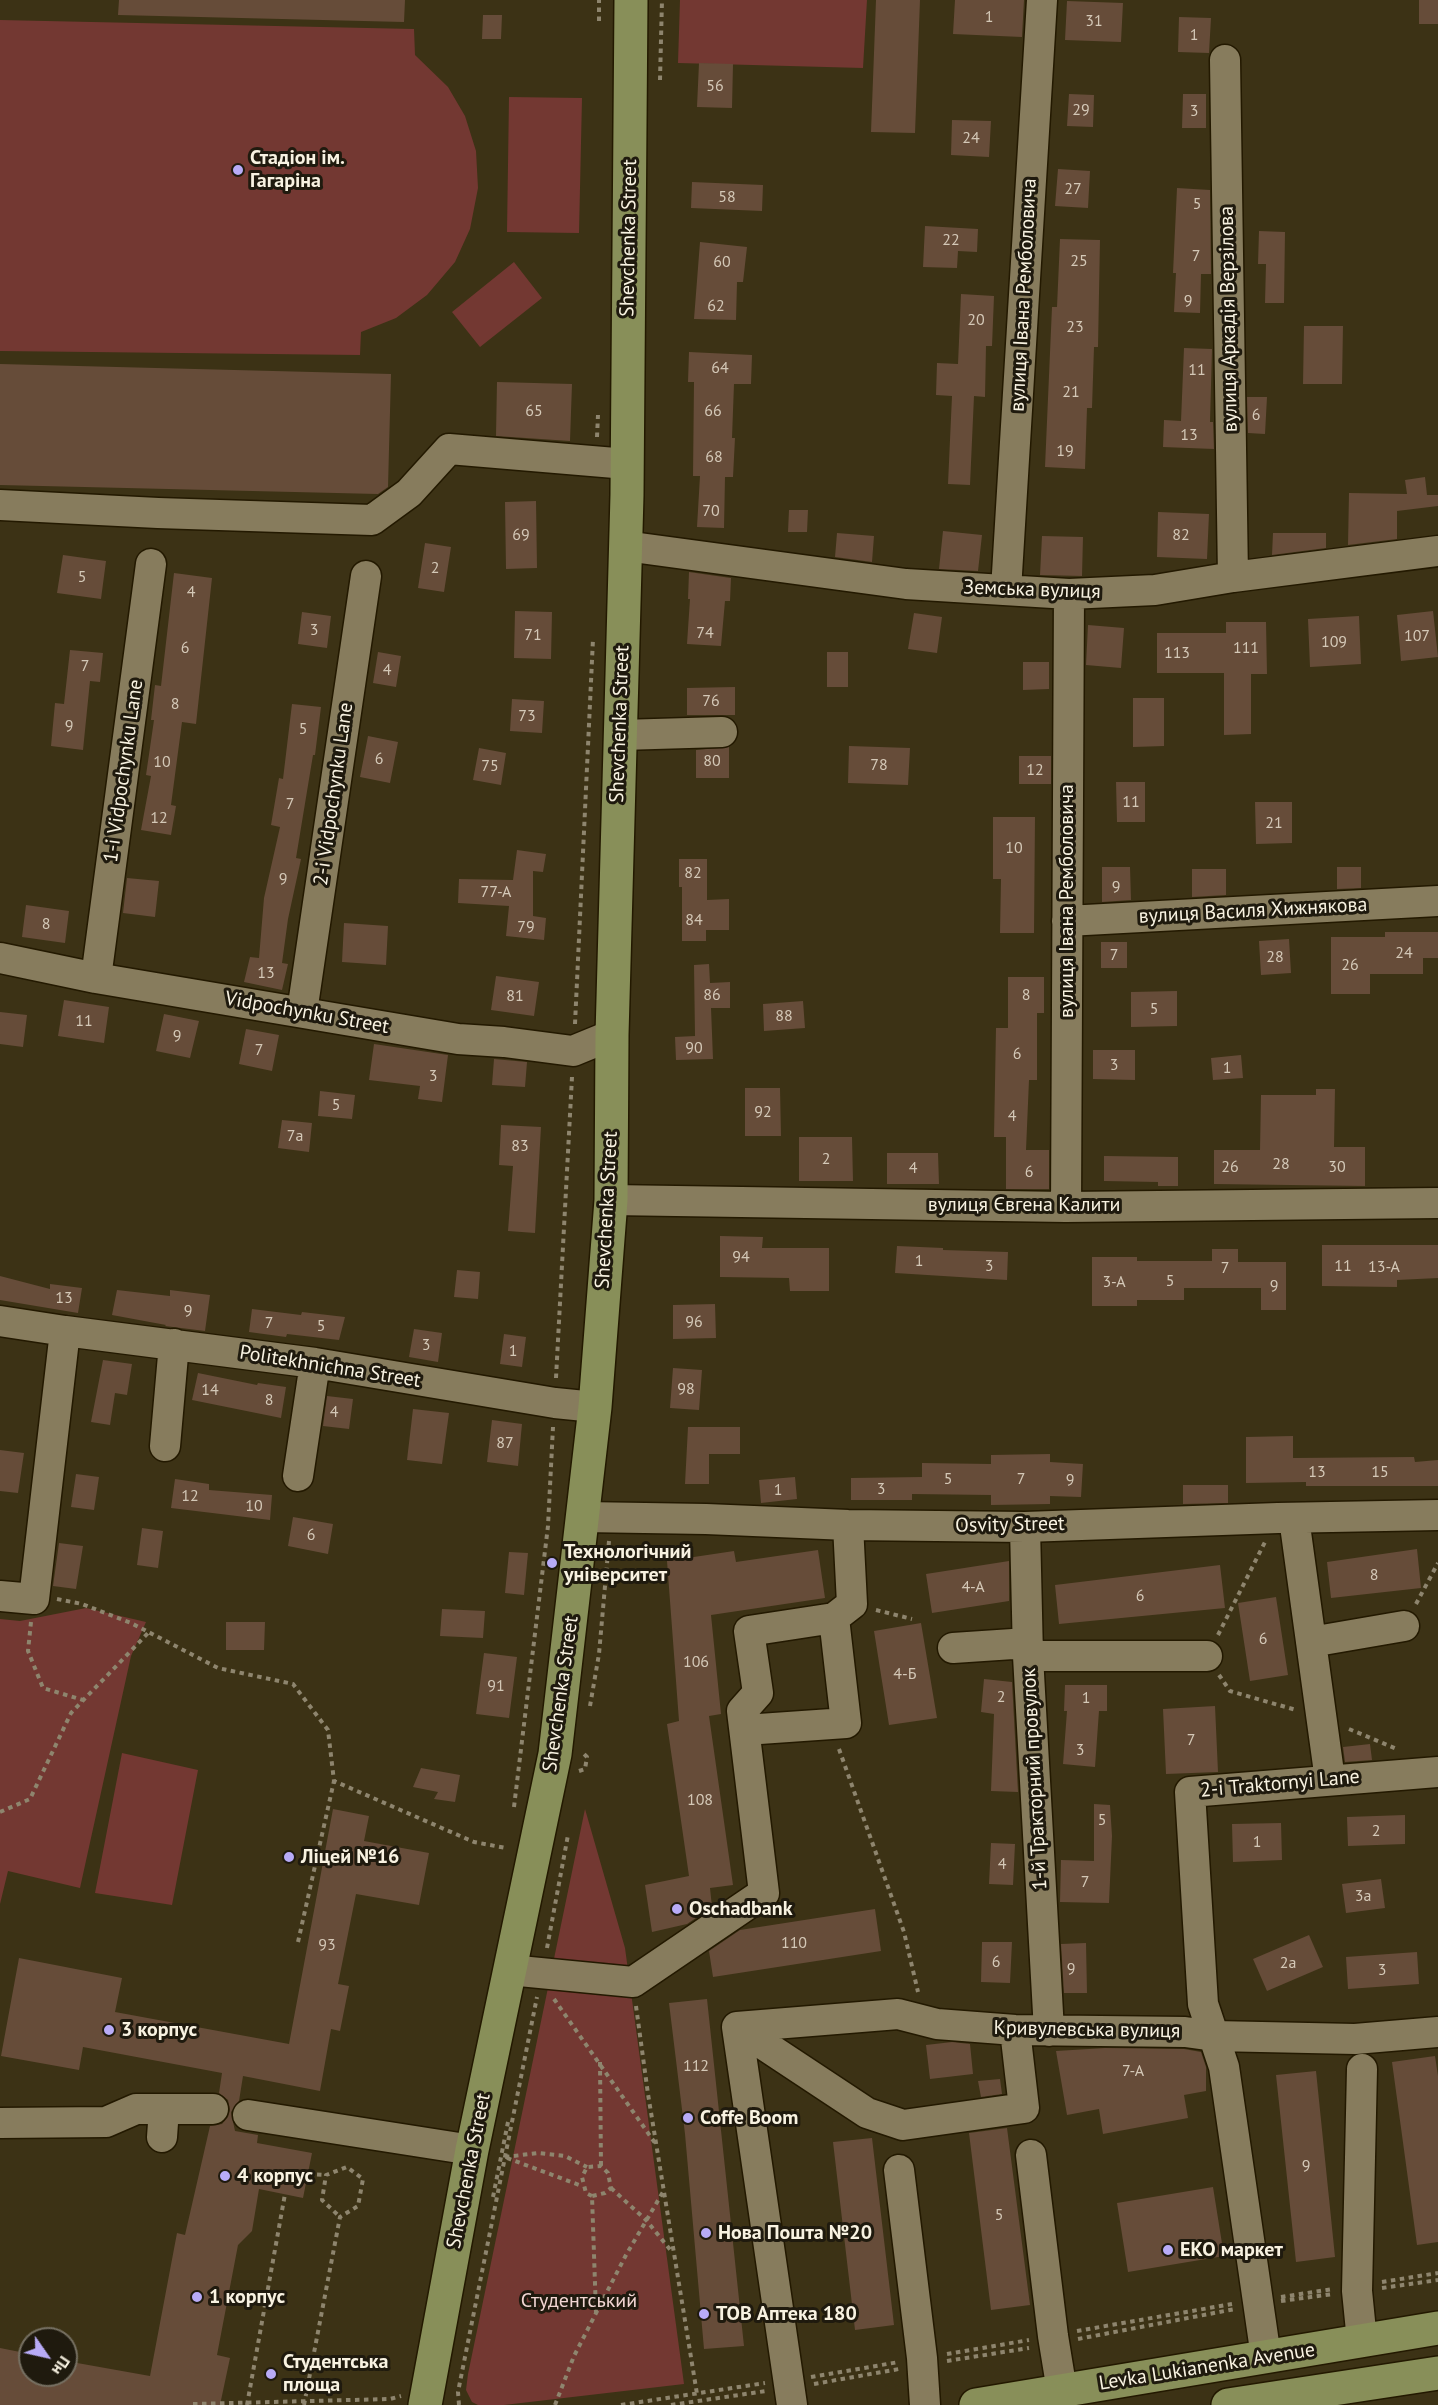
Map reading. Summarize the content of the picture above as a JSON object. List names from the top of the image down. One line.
{"streets":{"main road":["Shevchenka Street","Levka Lukianenka Avenue"],"street":["вулиця Івана Ремболовича","вулиця Аркадія Верзілова","Земська вулиця","1-i Vidpochynku Lane","2-i Vidpochynku Lane","вулиця Василя Хижнякова","Vidpochynku Street","вулиця Євгена Калити","Politekhnichna Street","Osvity Street","1-й Тракторний провулок","2-i Traktornyi Lane","Кривулевська вулиця"]},"crossings":[["Shevchenka Street","Земська вулиця"],["Shevchenka Street","Vidpochynku Street"],["Shevchenka Street","вулиця Євгена Калити"],["Shevchenka Street","Politekhnichna Street"],["Shevchenka Street","Osvity Street"],["вулиця Івана Ремболовича","Земська вулиця"],["вулиця Івана Ремболовича","вулиця Василя Хижнякова"],["вулиця Івана Ремболовича","вулиця Євгена Калити"],["вулиця Аркадія Верзілова","Земська вулиця"],["1-i Vidpochynku Lane","Vidpochynku Street"],["2-i Vidpochynku Lane","Vidpochynku Street"],["Osvity Street","1-й Тракторний провулок"],["1-й Тракторний провулок","Кривулевська вулиця"],["2-i Traktornyi Lane","Кривулевська вулиця"]],"parks":["Студентський"],"places":["Стадіон ім. Гагаріна","Технологічний університет","Ліцей №16","Oschadbank","3 корпус","Coffe Boom","4 корпус","Нова Пошта №20","ЕКО маркет","1 корпус","ТОВ Аптека 180","Студентська площа"],"house_numbers":["1","31","1","56","29","3","24","27","58","5","22","7","25","60","9","62","20","23","64","11","21","65","66","6","13","19","68","70","69","82","2","5","4","3","74","71","107","109","6","111","113","7","4","76","8","73","9","5","6","80","10","78","75","12","11","7","12","21","10","82","9","9","77-А","84","8","79","24","7","28","26","13","86","8","81","5","88","11","9","90","7","6","3","1","3","5","92","4","7а","83","2","28","26","30","4","6","94","1","3","11","13-А","7","5","3-А","9","13","9","96","7","5","3","1","98","14","8","4","87","13","15","5","7","9","3","1","12","10","6","8","4-А","6","6","106","4-Б","91","2","1","7","3","108","5","2","1","4","7","3а","110","93","6","2а","9","3","112","7-А","9","5"],"north":"bottom right"}
